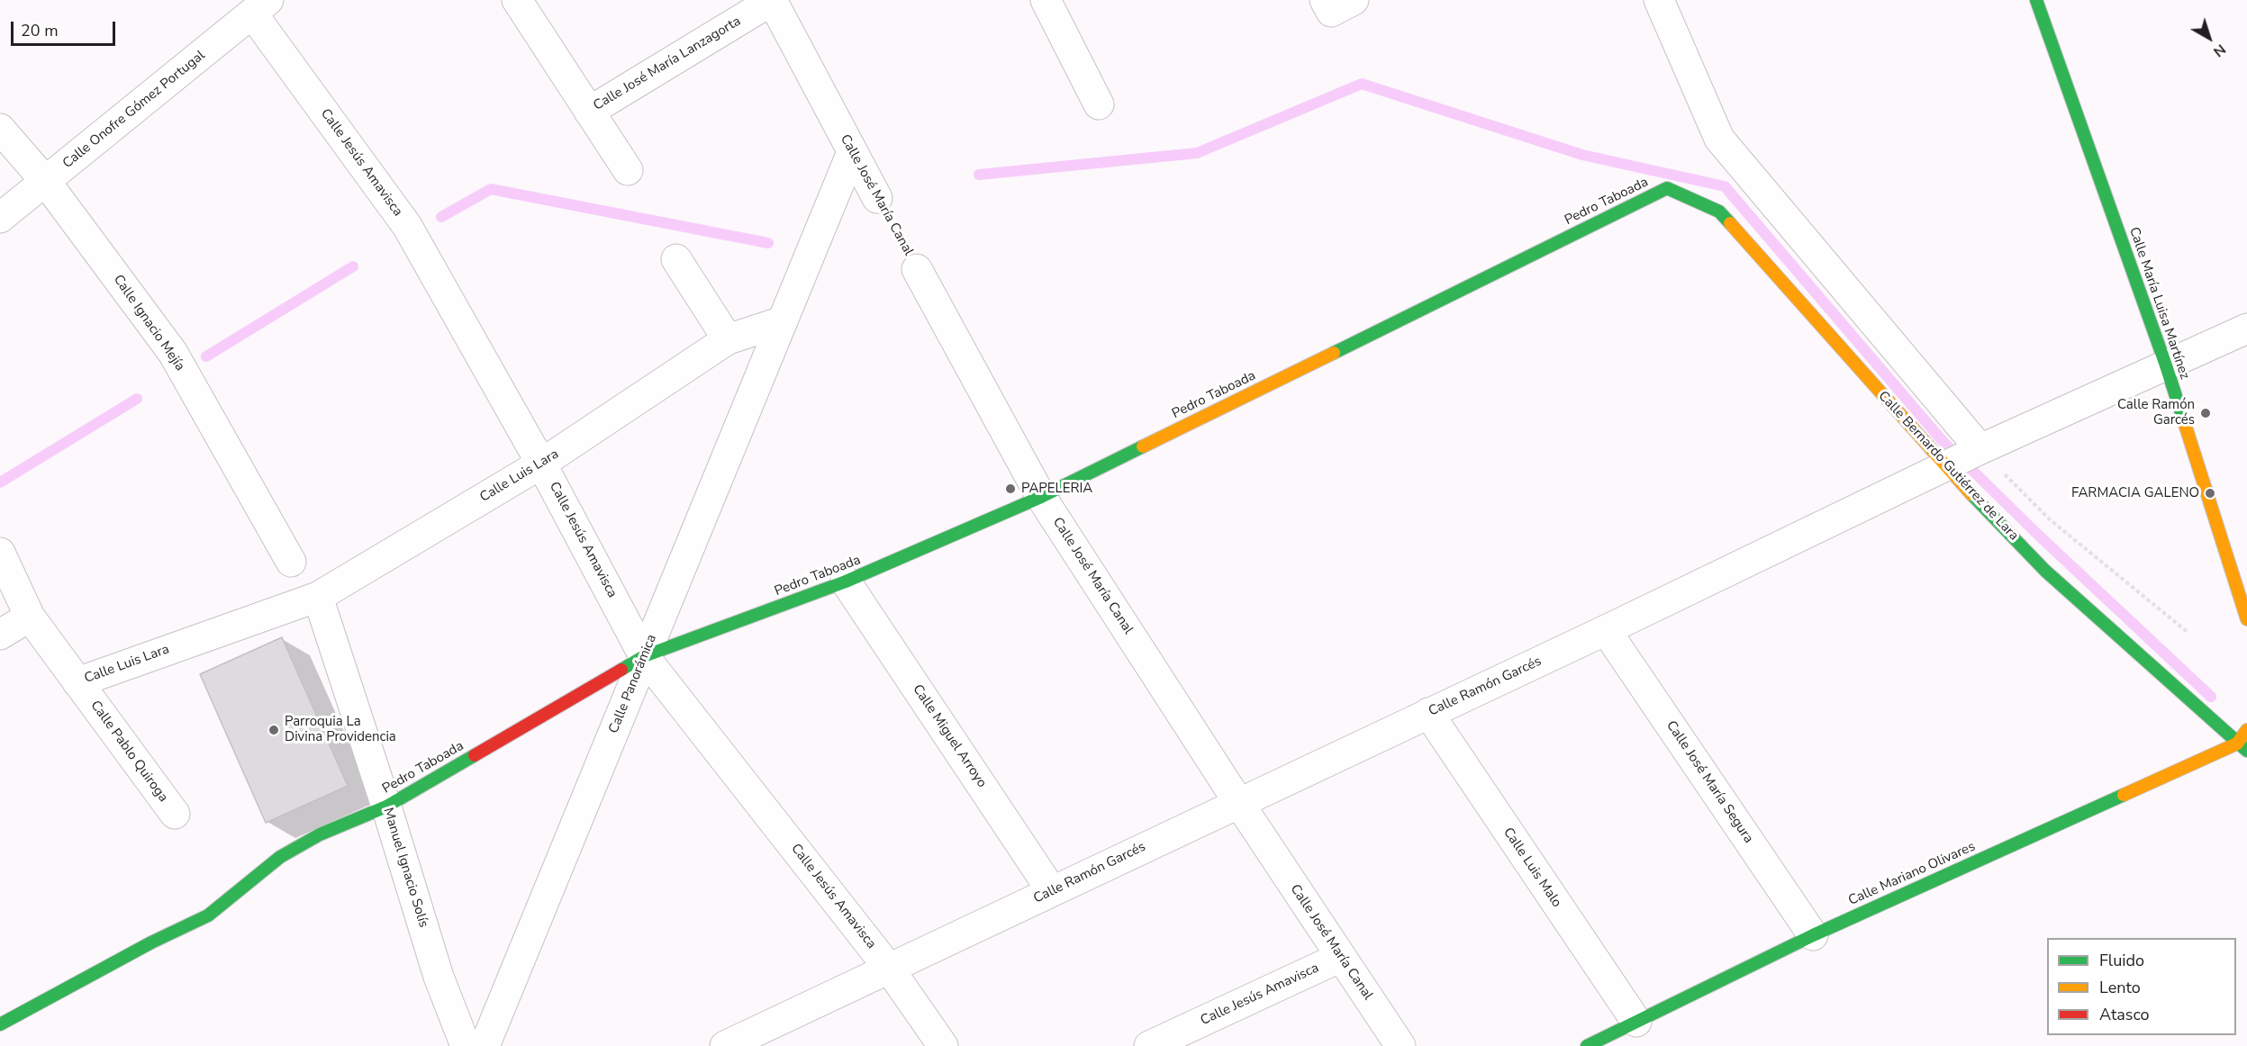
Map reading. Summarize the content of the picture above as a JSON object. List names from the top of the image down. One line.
{"streets":{"street":["Calle José María Lanzagorta","Calle Onofre Gómez Portugal","Calle Jesús Amavisca","Calle José María Canal","Pedro Taboada","Calle María Luisa Martínez","Calle Ignacio Mejía","Calle Bernardo Gutiérrez de Lara","Calle Luis Lara","Calle Panorámica","Calle Ramón Garcés","Calle Miguel Arroyo","Calle Pablo Quiroga","Calle José María Segura","Manuel Ignacio Solís","Calle Luis Malo","Calle Mariano Olivares"]},"crossings":[["Calle José María Lanzagorta","Calle José María Canal"],["Calle Onofre Gómez Portugal","Calle Jesús Amavisca"],["Calle Onofre Gómez Portugal","Calle Ignacio Mejía"],["Calle Jesús Amavisca","Calle José María Canal"],["Calle Jesús Amavisca","Pedro Taboada"],["Calle Jesús Amavisca","Calle Luis Lara"],["Calle Jesús Amavisca","Calle Panorámica"],["Calle Jesús Amavisca","Calle Ramón Garcés"],["Calle José María Canal","Pedro Taboada"],["Calle José María Canal","Calle Ramón Garcés"],["Pedro Taboada","Calle Bernardo Gutiérrez de Lara"],["Pedro Taboada","Calle Panorámica"],["Pedro Taboada","Calle Miguel Arroyo"],["Pedro Taboada","Manuel Ignacio Solís"],["Calle María Luisa Martínez","Calle Ramón Garcés"],["Calle Bernardo Gutiérrez de Lara","Calle Ramón Garcés"],["Calle Bernardo Gutiérrez de Lara","Calle Mariano Olivares"],["Calle Luis Lara","Calle Panorámica"],["Calle Luis Lara","Calle Pablo Quiroga"],["Calle Luis Lara","Manuel Ignacio Solís"],["Calle Ramón Garcés","Calle Miguel Arroyo"],["Calle Ramón Garcés","Calle José María Segura"],["Calle Ramón Garcés","Calle Luis Malo"],["Calle José María Segura","Calle Mariano Olivares"],["Calle Luis Malo","Calle Mariano Olivares"]],"places":["Calle Ramón Garcés","PAPELERIA","FARMACIA GALENO","Parroquia La Divina Providencia"],"legend":["Fluido","Lento","Atasco"],"scale_bar":"20 m","north":"bottom right"}
